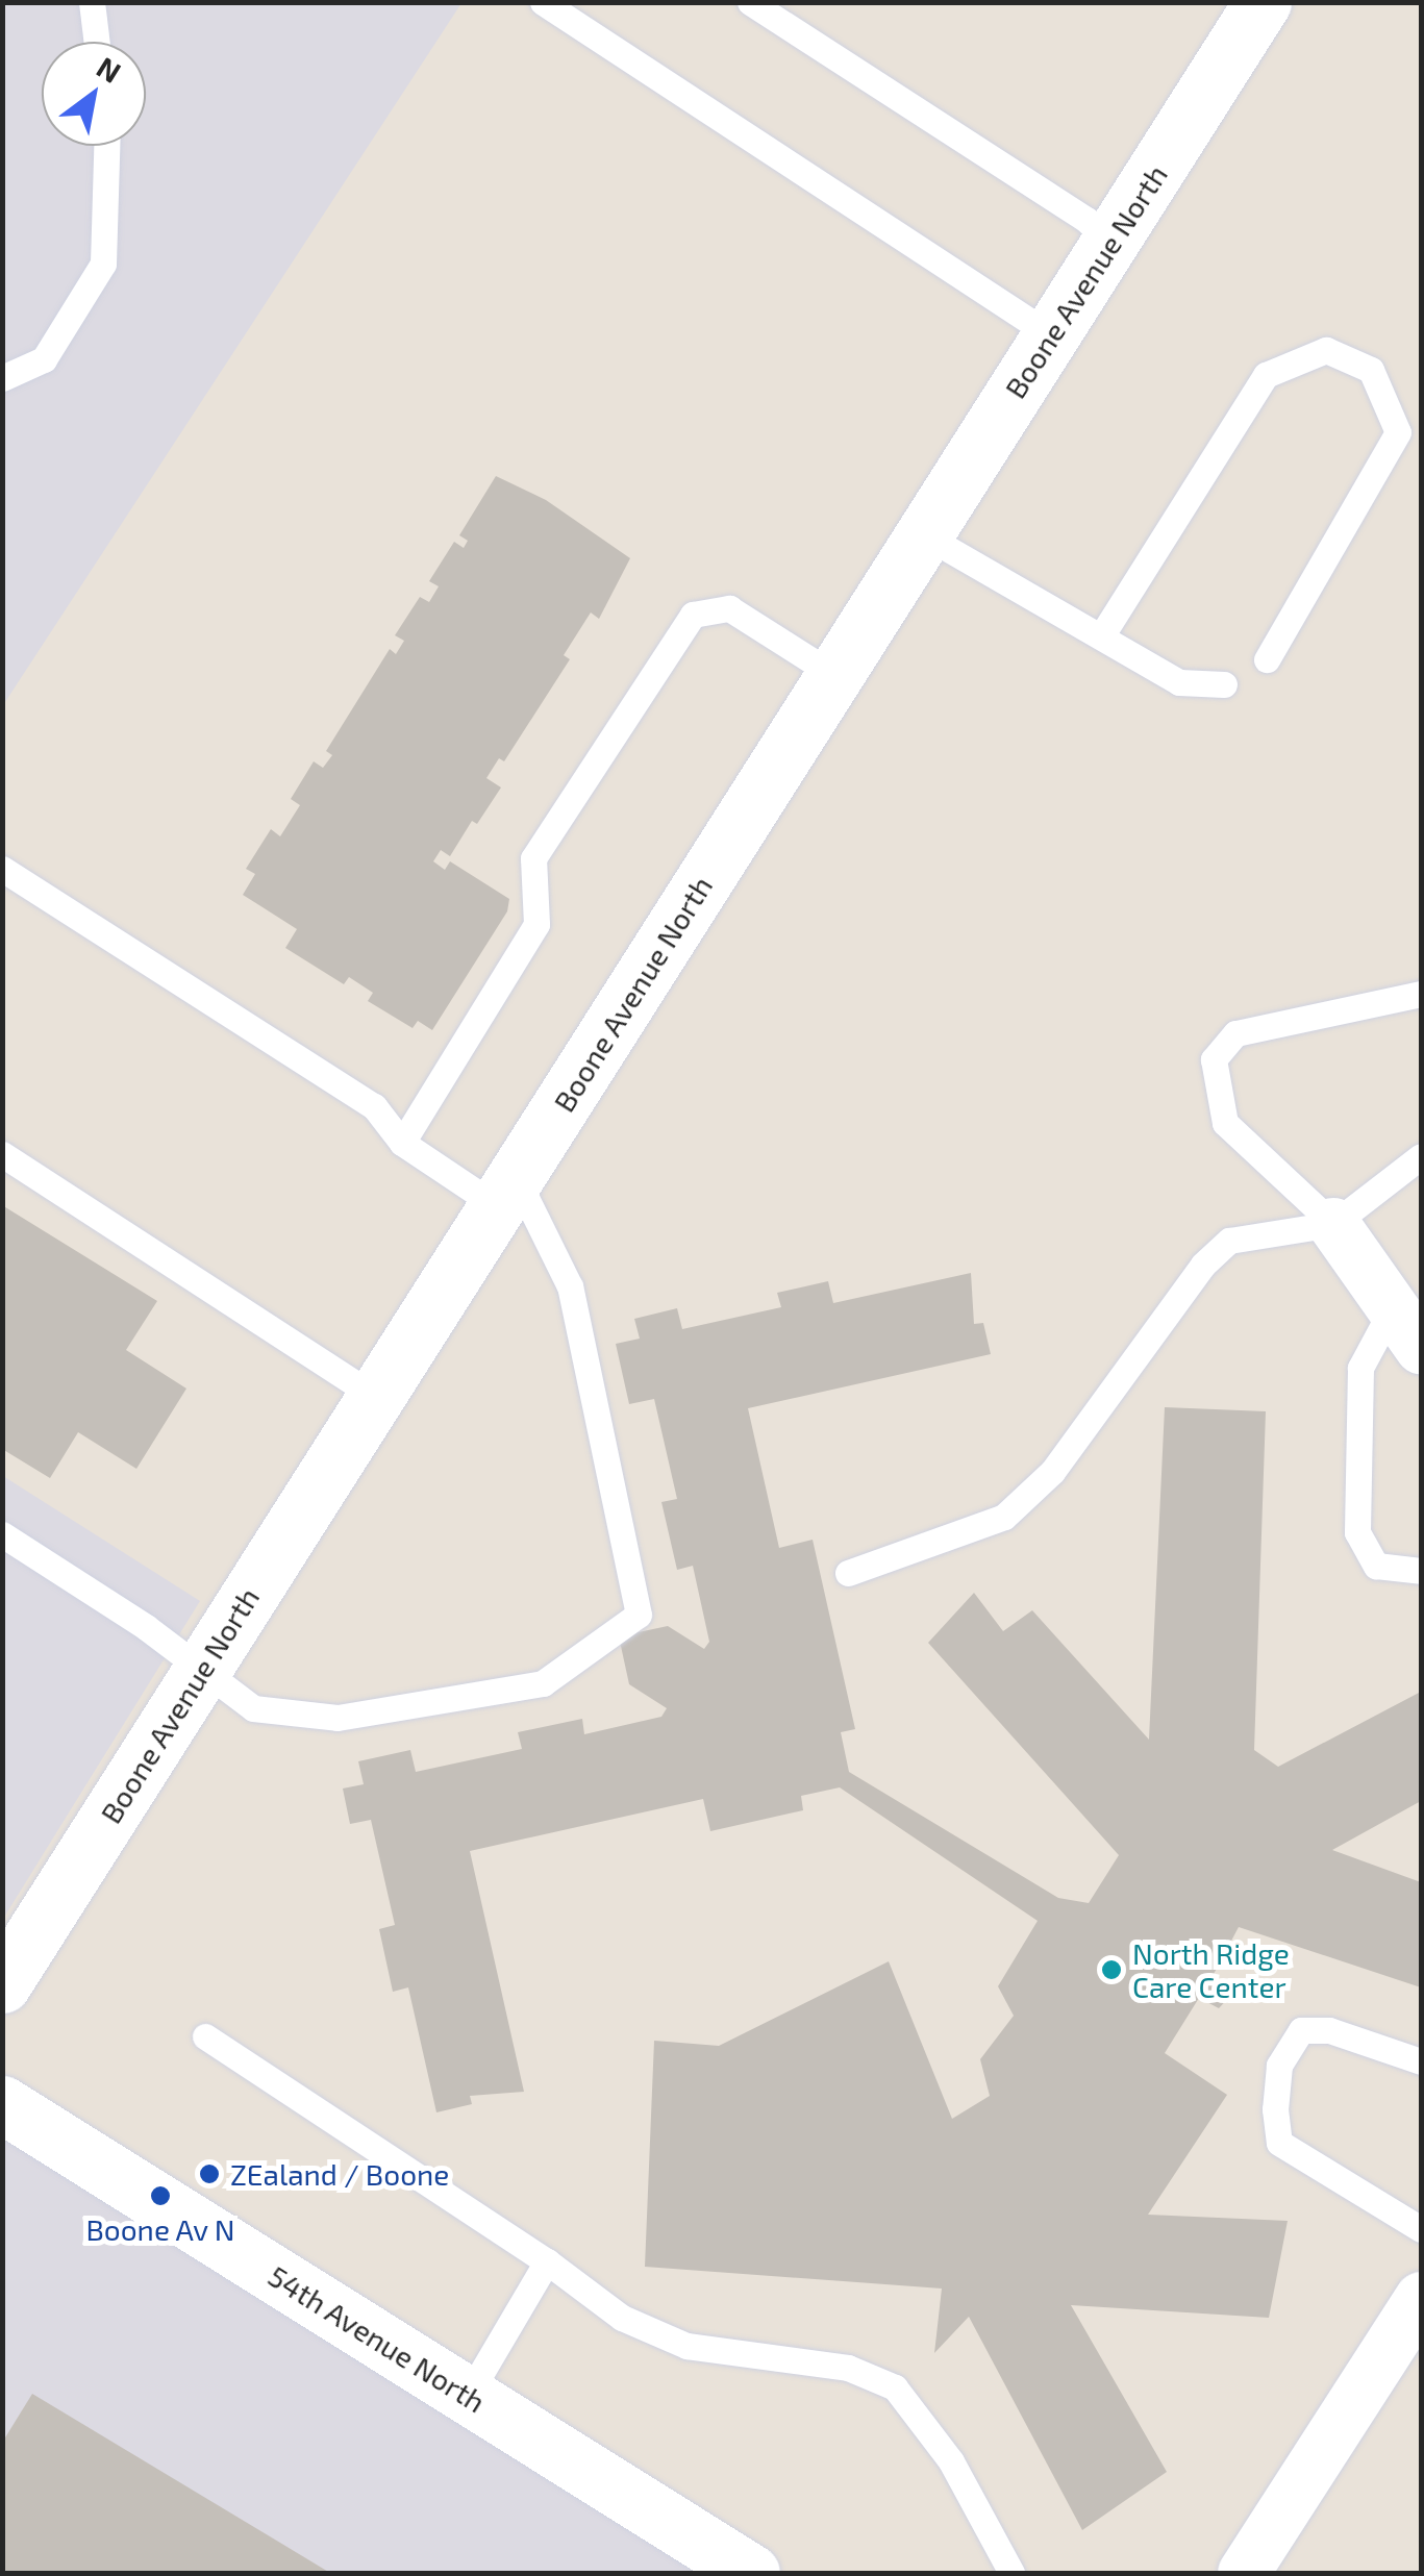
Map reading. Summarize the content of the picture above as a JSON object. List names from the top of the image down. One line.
{"streets":{"street":["Boone Avenue North","54th Avenue North"]},"places":["North Ridge Care Center","ZEaland / Boone","Boone Av N"],"north":"top right"}
